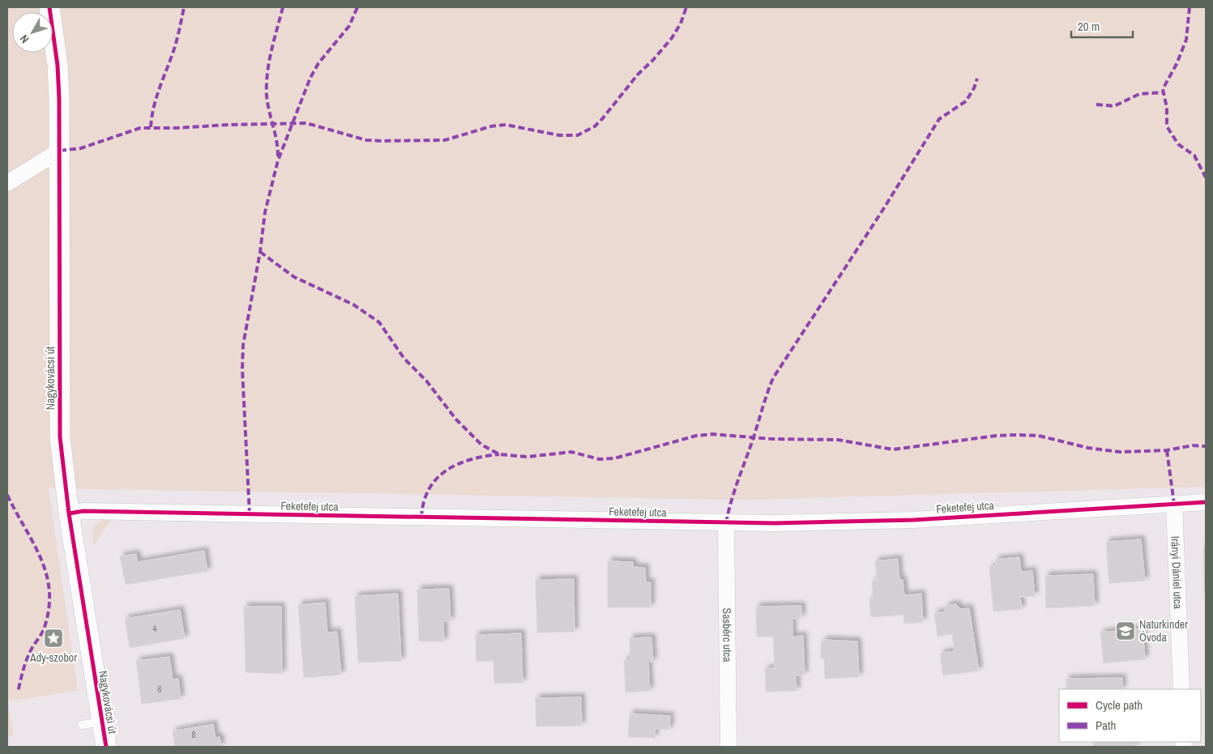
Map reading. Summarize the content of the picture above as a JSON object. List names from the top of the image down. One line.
{"streets":{"street":["Nagykovácsi út","Feketefej utca","Irányi Dániel utca","Sasbérc utca"]},"crossings":[["Nagykovácsi út","Feketefej utca"],["Feketefej utca","Irányi Dániel utca"],["Feketefej utca","Sasbérc utca"]],"places":{"school or university":["Naturkinder Óvoda"],"place":["Ady-szobor"]},"house_numbers":["4","6","8"],"legend":["Cycle path","Path"],"scale_bar":"20 m","north":"bottom left"}
